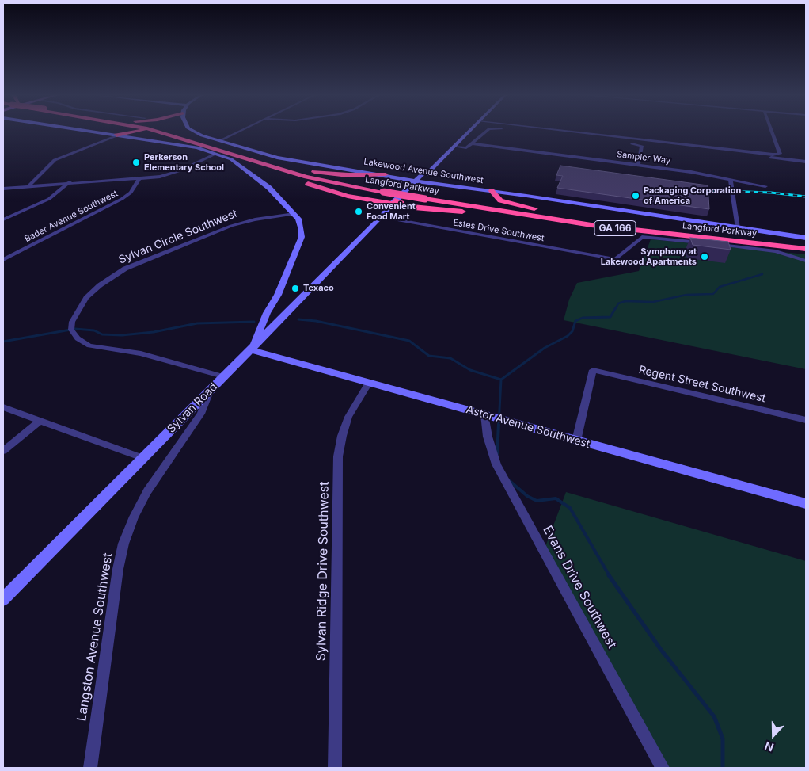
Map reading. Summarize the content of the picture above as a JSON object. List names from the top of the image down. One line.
{"streets":{"highway":["Langford Parkway","GA 166"],"street":["Sampler Way","Lakewood Avenue Southwest","Bader Avenue Southwest","Estes Drive Southwest","Sylvan Circle Southwest","Regent Street Southwest","Sylvan Road","Astor Avenue Southwest","Sylvan Ridge Drive Southwest","Evans Drive Southwest","Langston Avenue Southwest"]},"crossings":[["Sampler Way","Sylvan Road"],["Lakewood Avenue Southwest","Sylvan Road"],["Estes Drive Southwest","Sylvan Road"],["Sylvan Circle Southwest","Sylvan Road"],["Regent Street Southwest","Astor Avenue Southwest"],["Sylvan Road","Astor Avenue Southwest"],["Sylvan Road","Langston Avenue Southwest"],["Astor Avenue Southwest","Sylvan Ridge Drive Southwest"],["Astor Avenue Southwest","Evans Drive Southwest"]],"places":["Perkerson Elementary School","Packaging Corporation of America","Convenient Food Mart","Symphony at Lakewood Apartments","Texaco"],"north":"bottom"}
